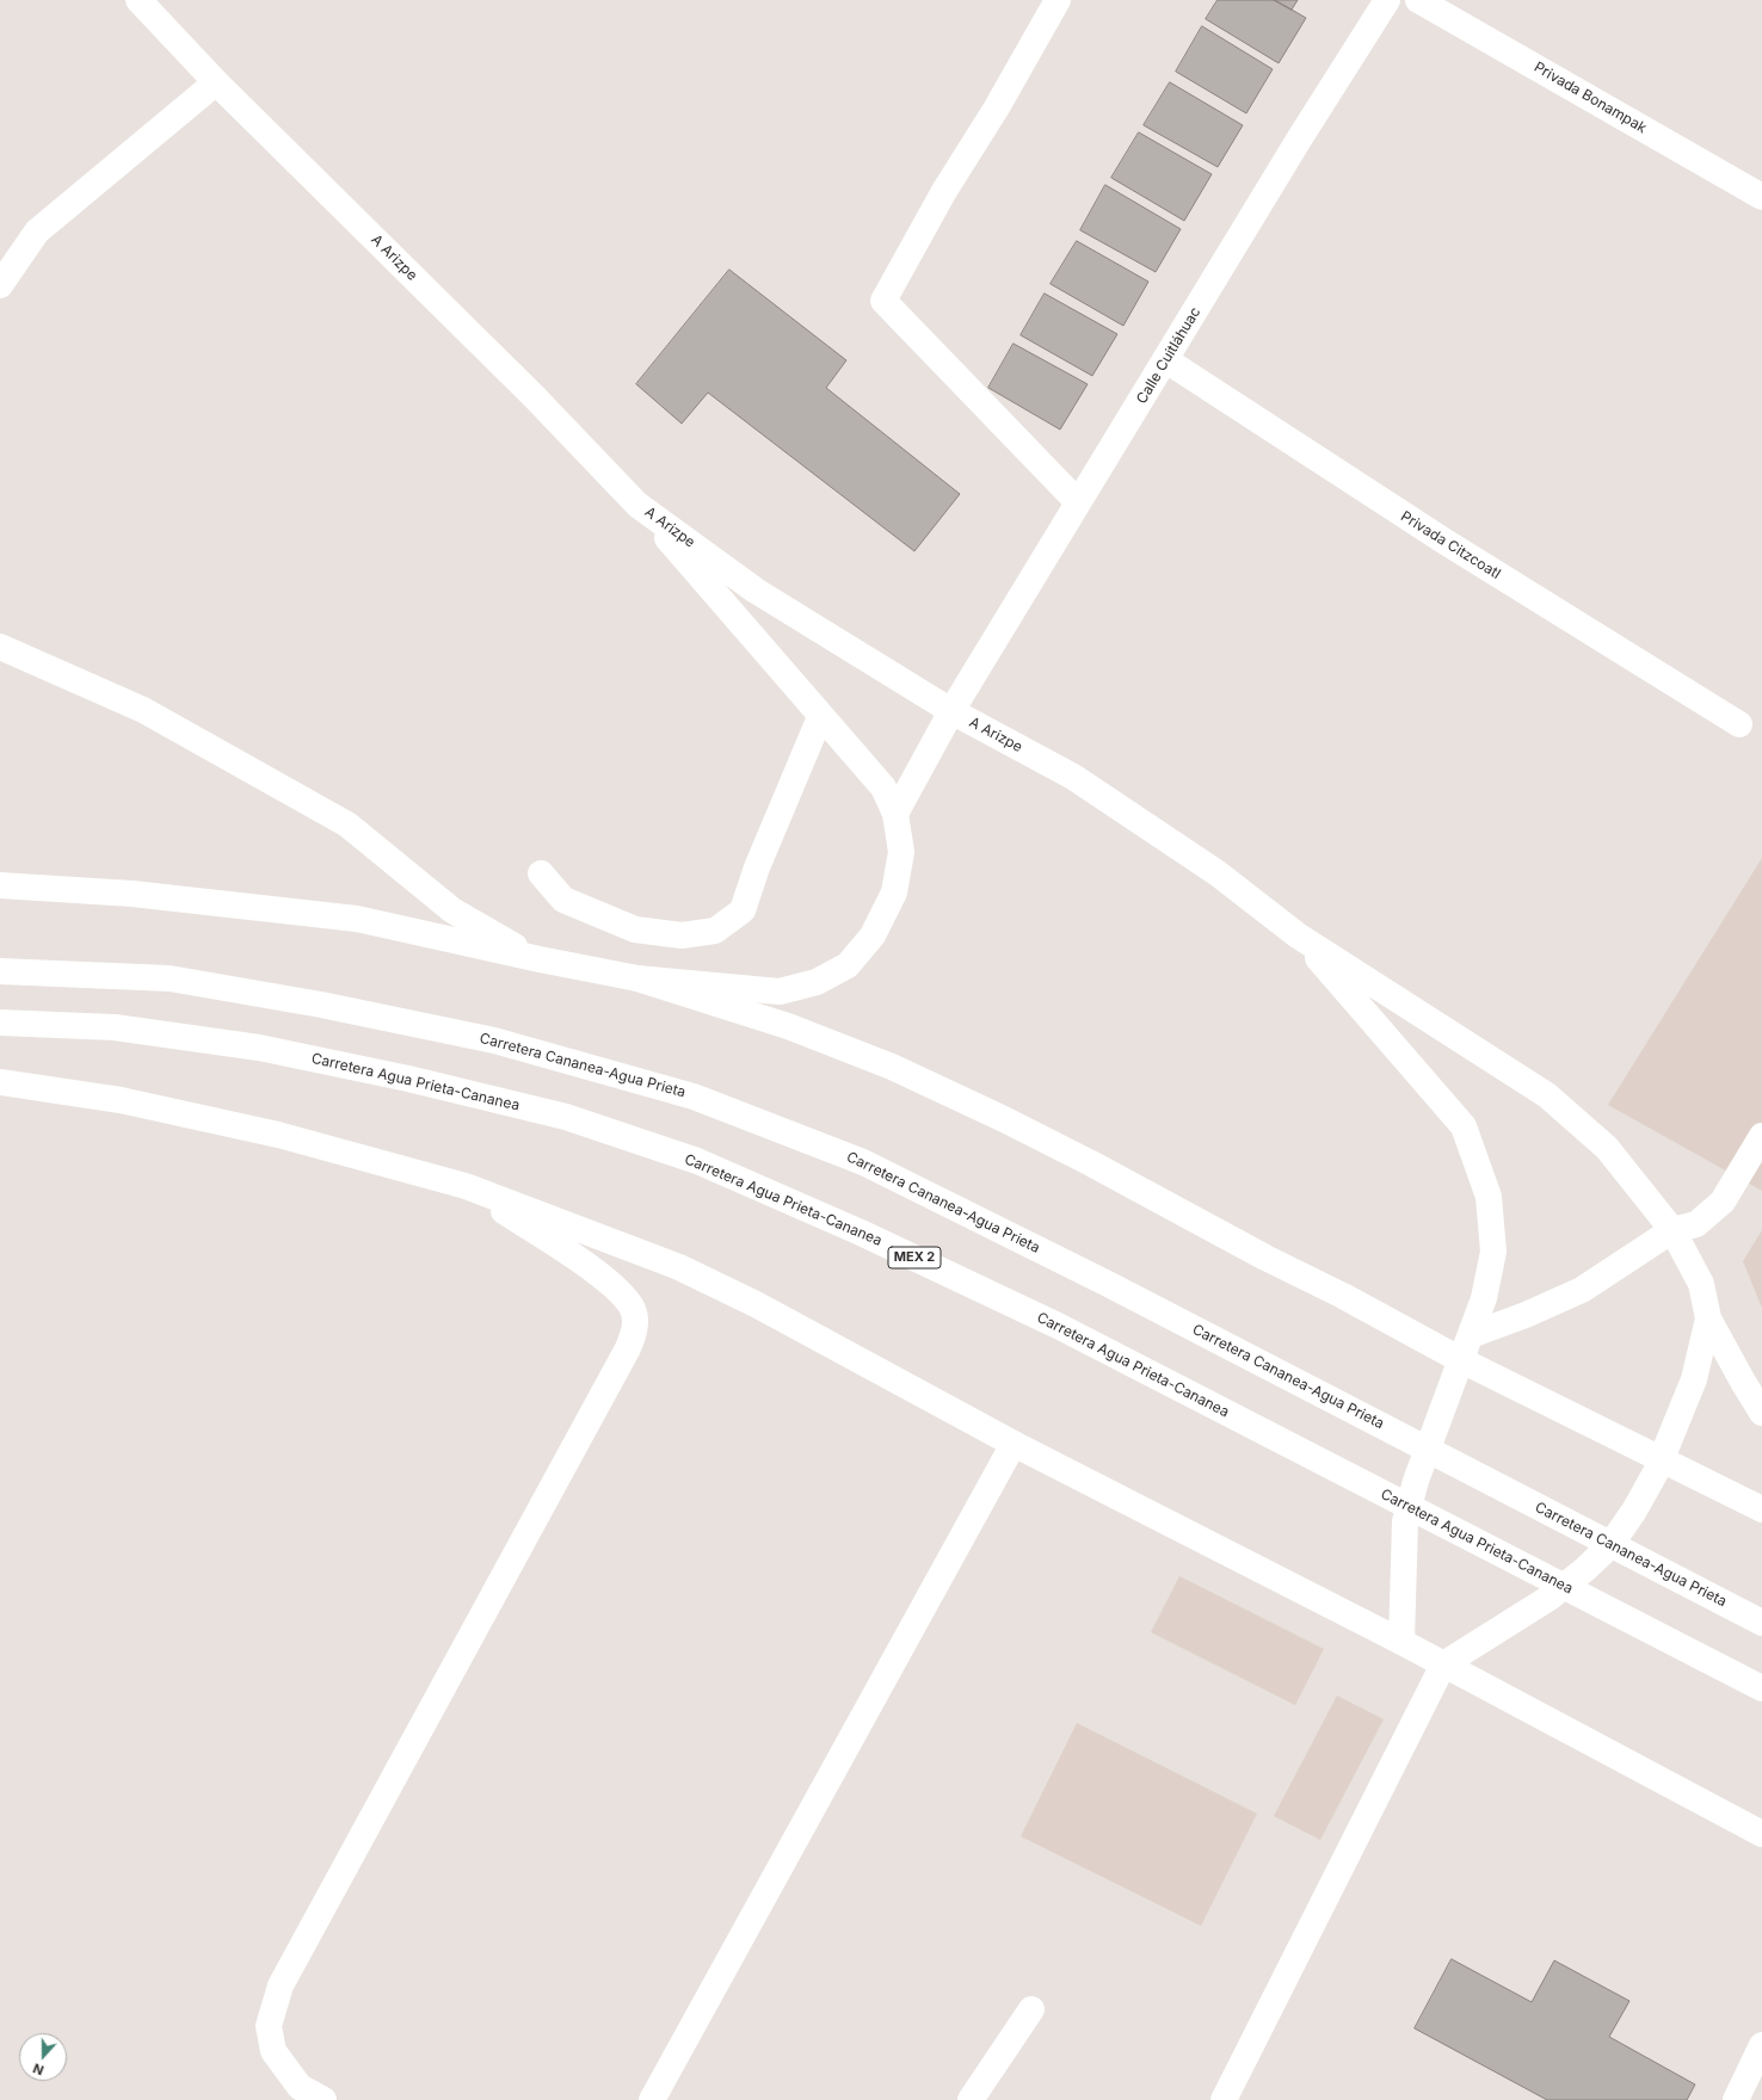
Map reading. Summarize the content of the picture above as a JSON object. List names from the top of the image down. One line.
{"streets":{"main road":["Privada Bonampak","A Arizpe","Calle Cuitláhuac","Privada Citzcoatl","Carretera Cananea-Agua Prieta","Carretera Agua Prieta-Cananea","MEX 2"]},"crossings":[["A Arizpe","Calle Cuitláhuac"],["Calle Cuitláhuac","Privada Citzcoatl"]],"north":"bottom"}
